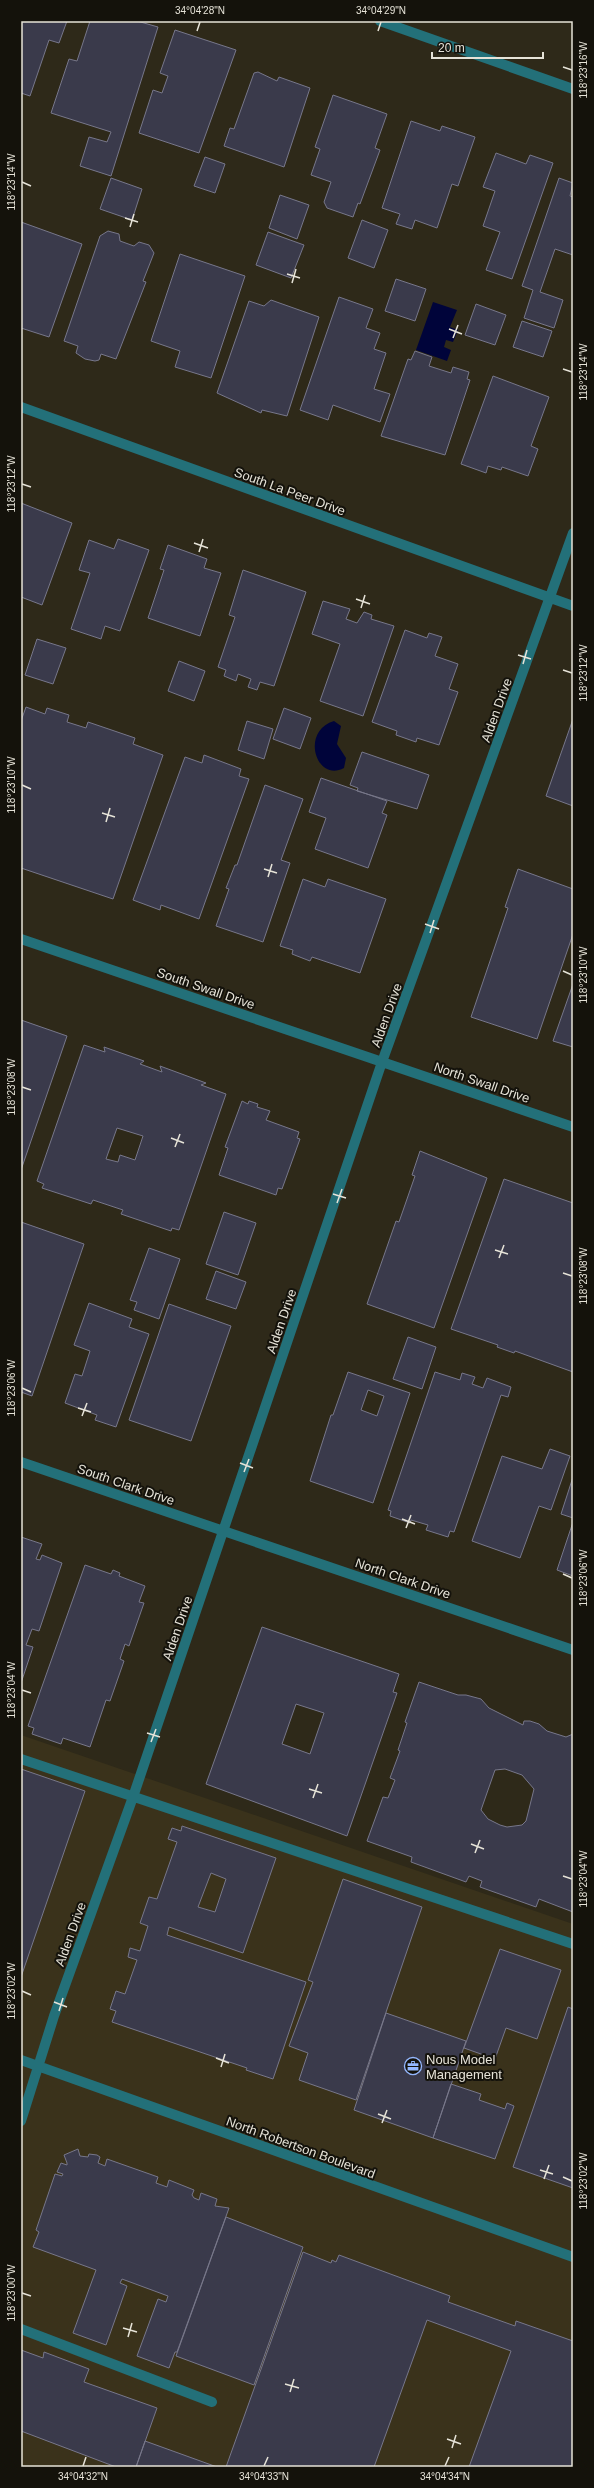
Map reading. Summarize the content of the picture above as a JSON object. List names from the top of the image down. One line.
{"streets":{"street":["South La Peer Drive","Alden Drive","South Swall Drive","North Swall Drive","South Clark Drive","North Clark Drive","North Robertson Boulevard"]},"crossings":[["South La Peer Drive","Alden Drive"],["Alden Drive","South Swall Drive"],["Alden Drive","North Swall Drive"],["Alden Drive","South Clark Drive"],["Alden Drive","North Clark Drive"],["Alden Drive","North Robertson Boulevard"],["South Swall Drive","North Swall Drive"],["South Clark Drive","North Clark Drive"]],"places":{"office":["Nous Model Management"]},"scale_bar":"20 m","coordinates":["34°04'28\"N","34°04'29\"N","118°23'16\"W","118°23'14\"W","118°23'12\"W","118°23'10\"W","118°23'08\"W","118°23'06\"W","118°23'04\"W","118°23'02\"W","118°23'00\"W","34°04'32\"N","34°04'33\"N","34°04'34\"N"]}
